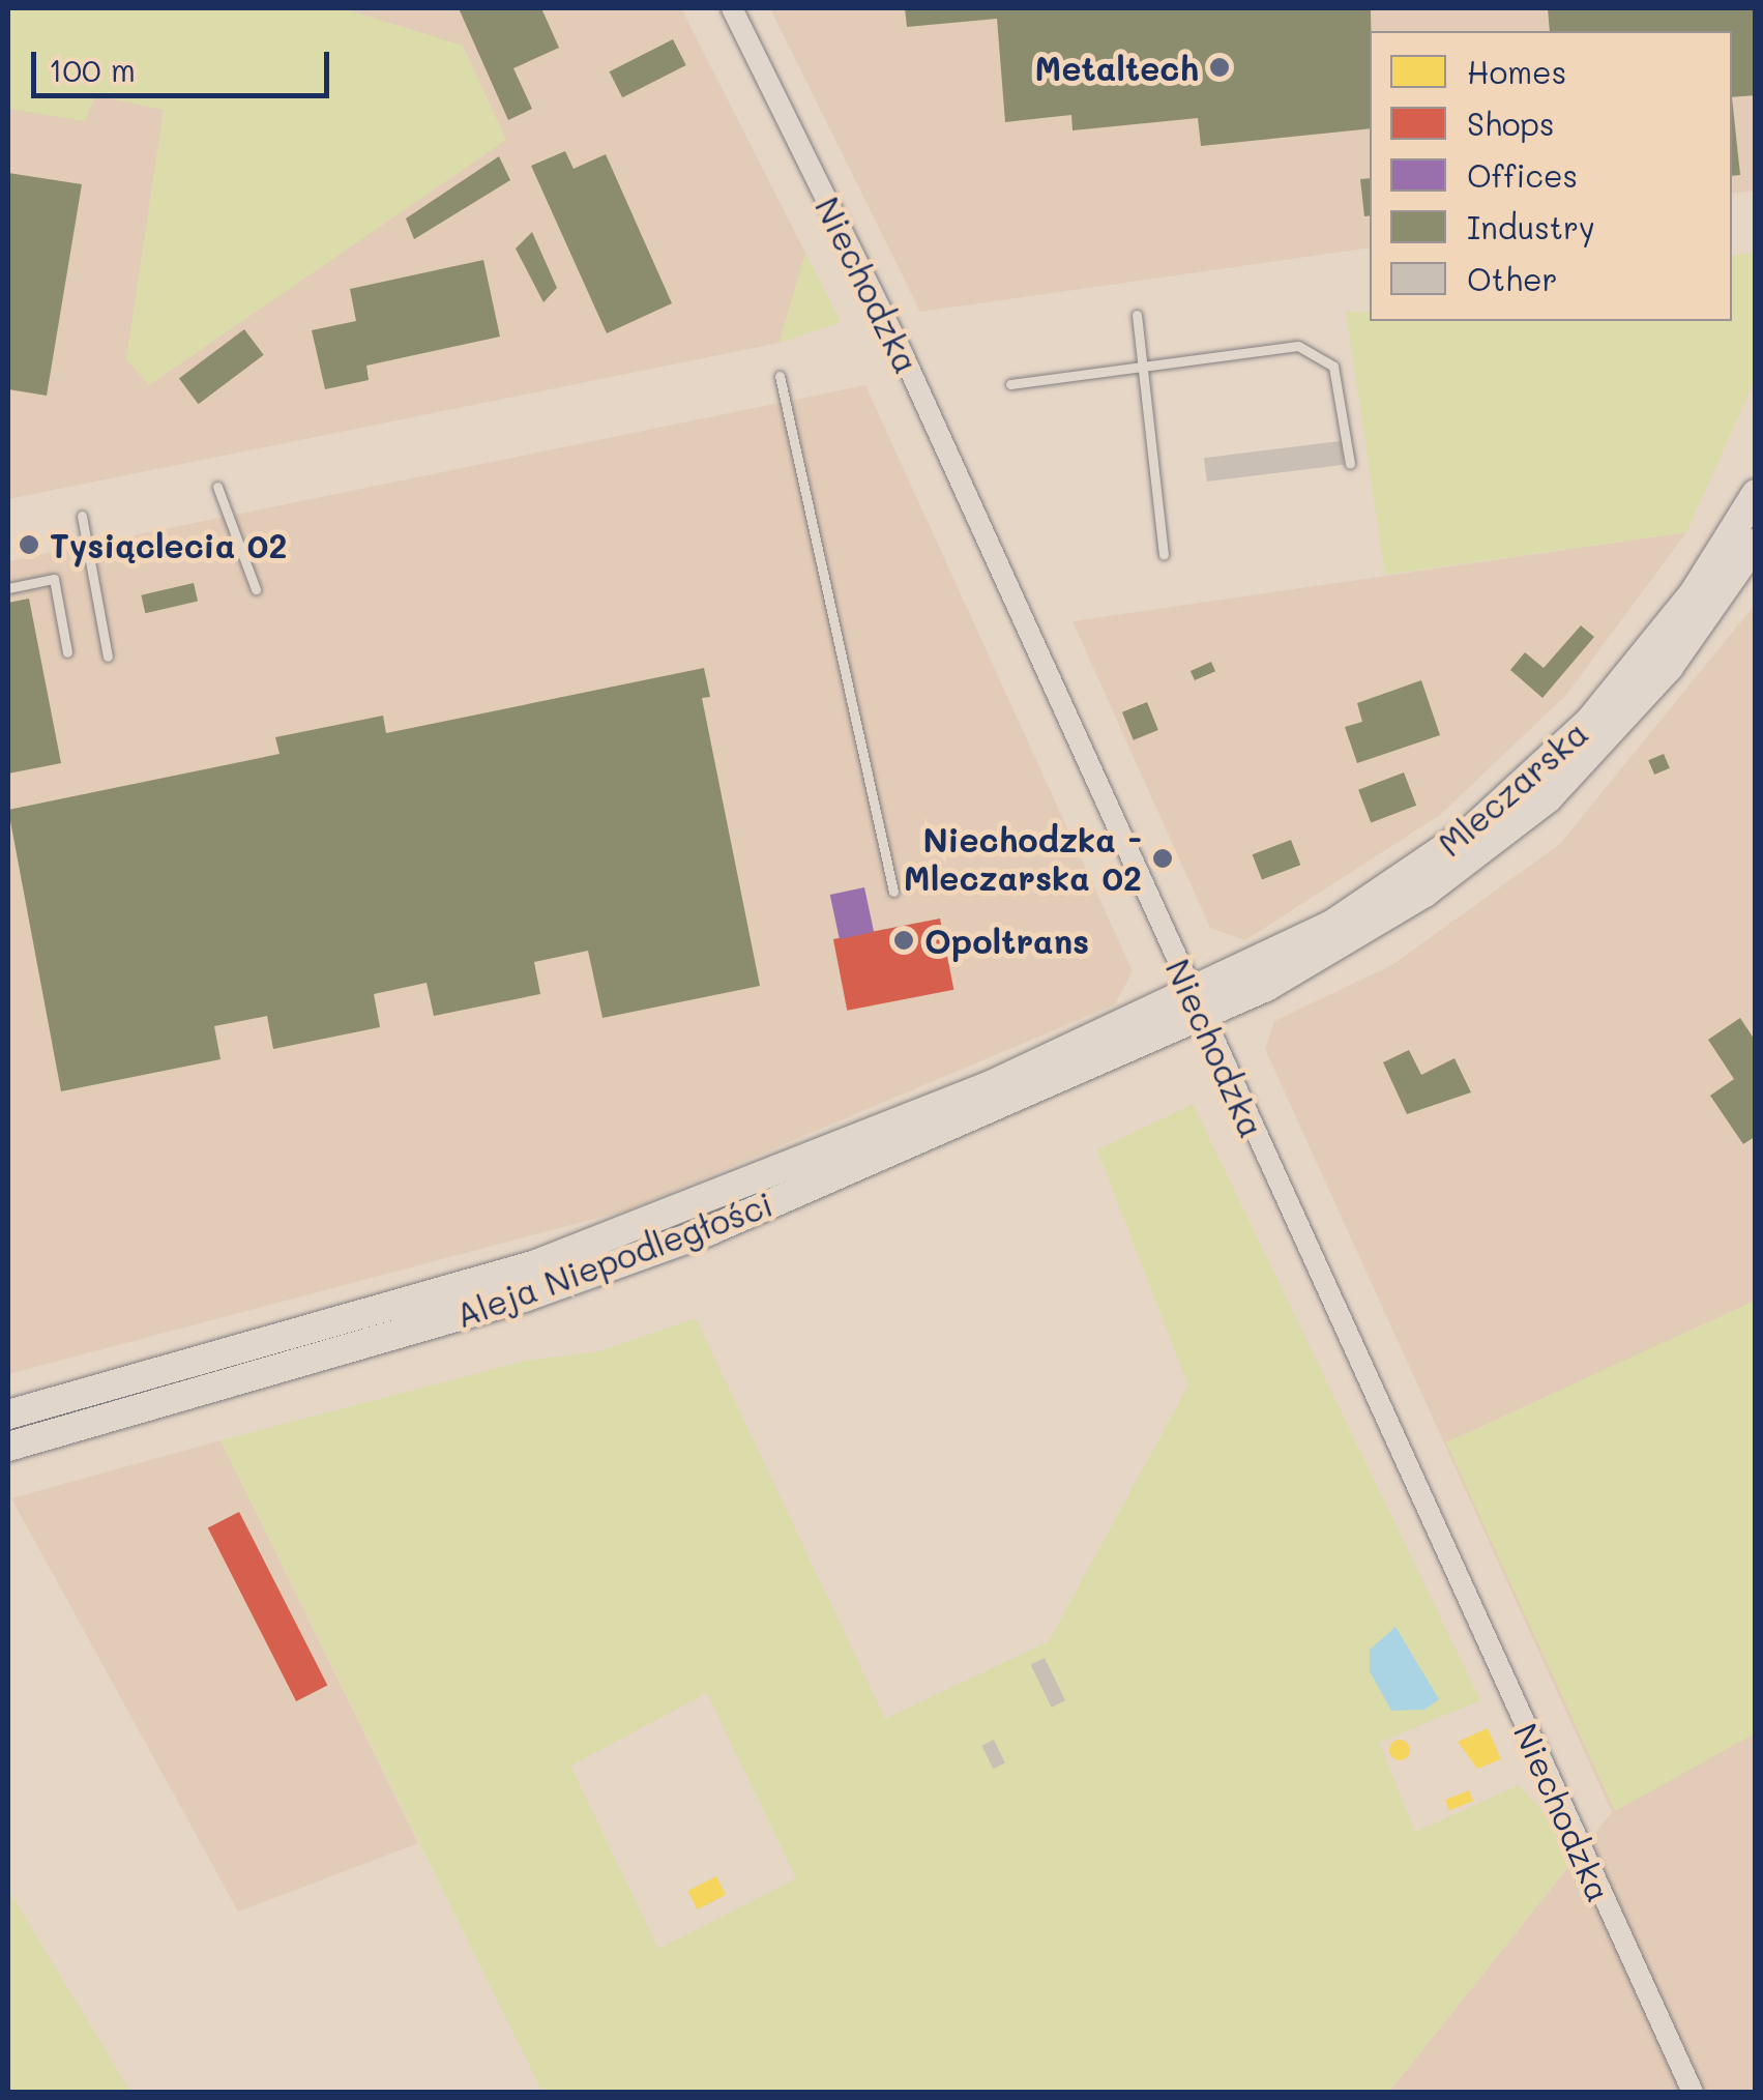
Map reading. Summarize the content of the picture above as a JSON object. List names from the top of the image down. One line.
{"streets":{"main road":["Mleczarska","Aleja Niepodległości"],"street":["Niechodzka"]},"crossings":[["Niechodzka","Mleczarska"],["Niechodzka","Aleja Niepodległości"],["Mleczarska","Aleja Niepodległości"]],"places":["Metaltech","Tysiąclecia 02","Niechodzka - Mleczarska 02","Opoltrans"],"legend":["Homes","Shops","Offices","Industry","Other"],"scale_bar":"100 m"}
